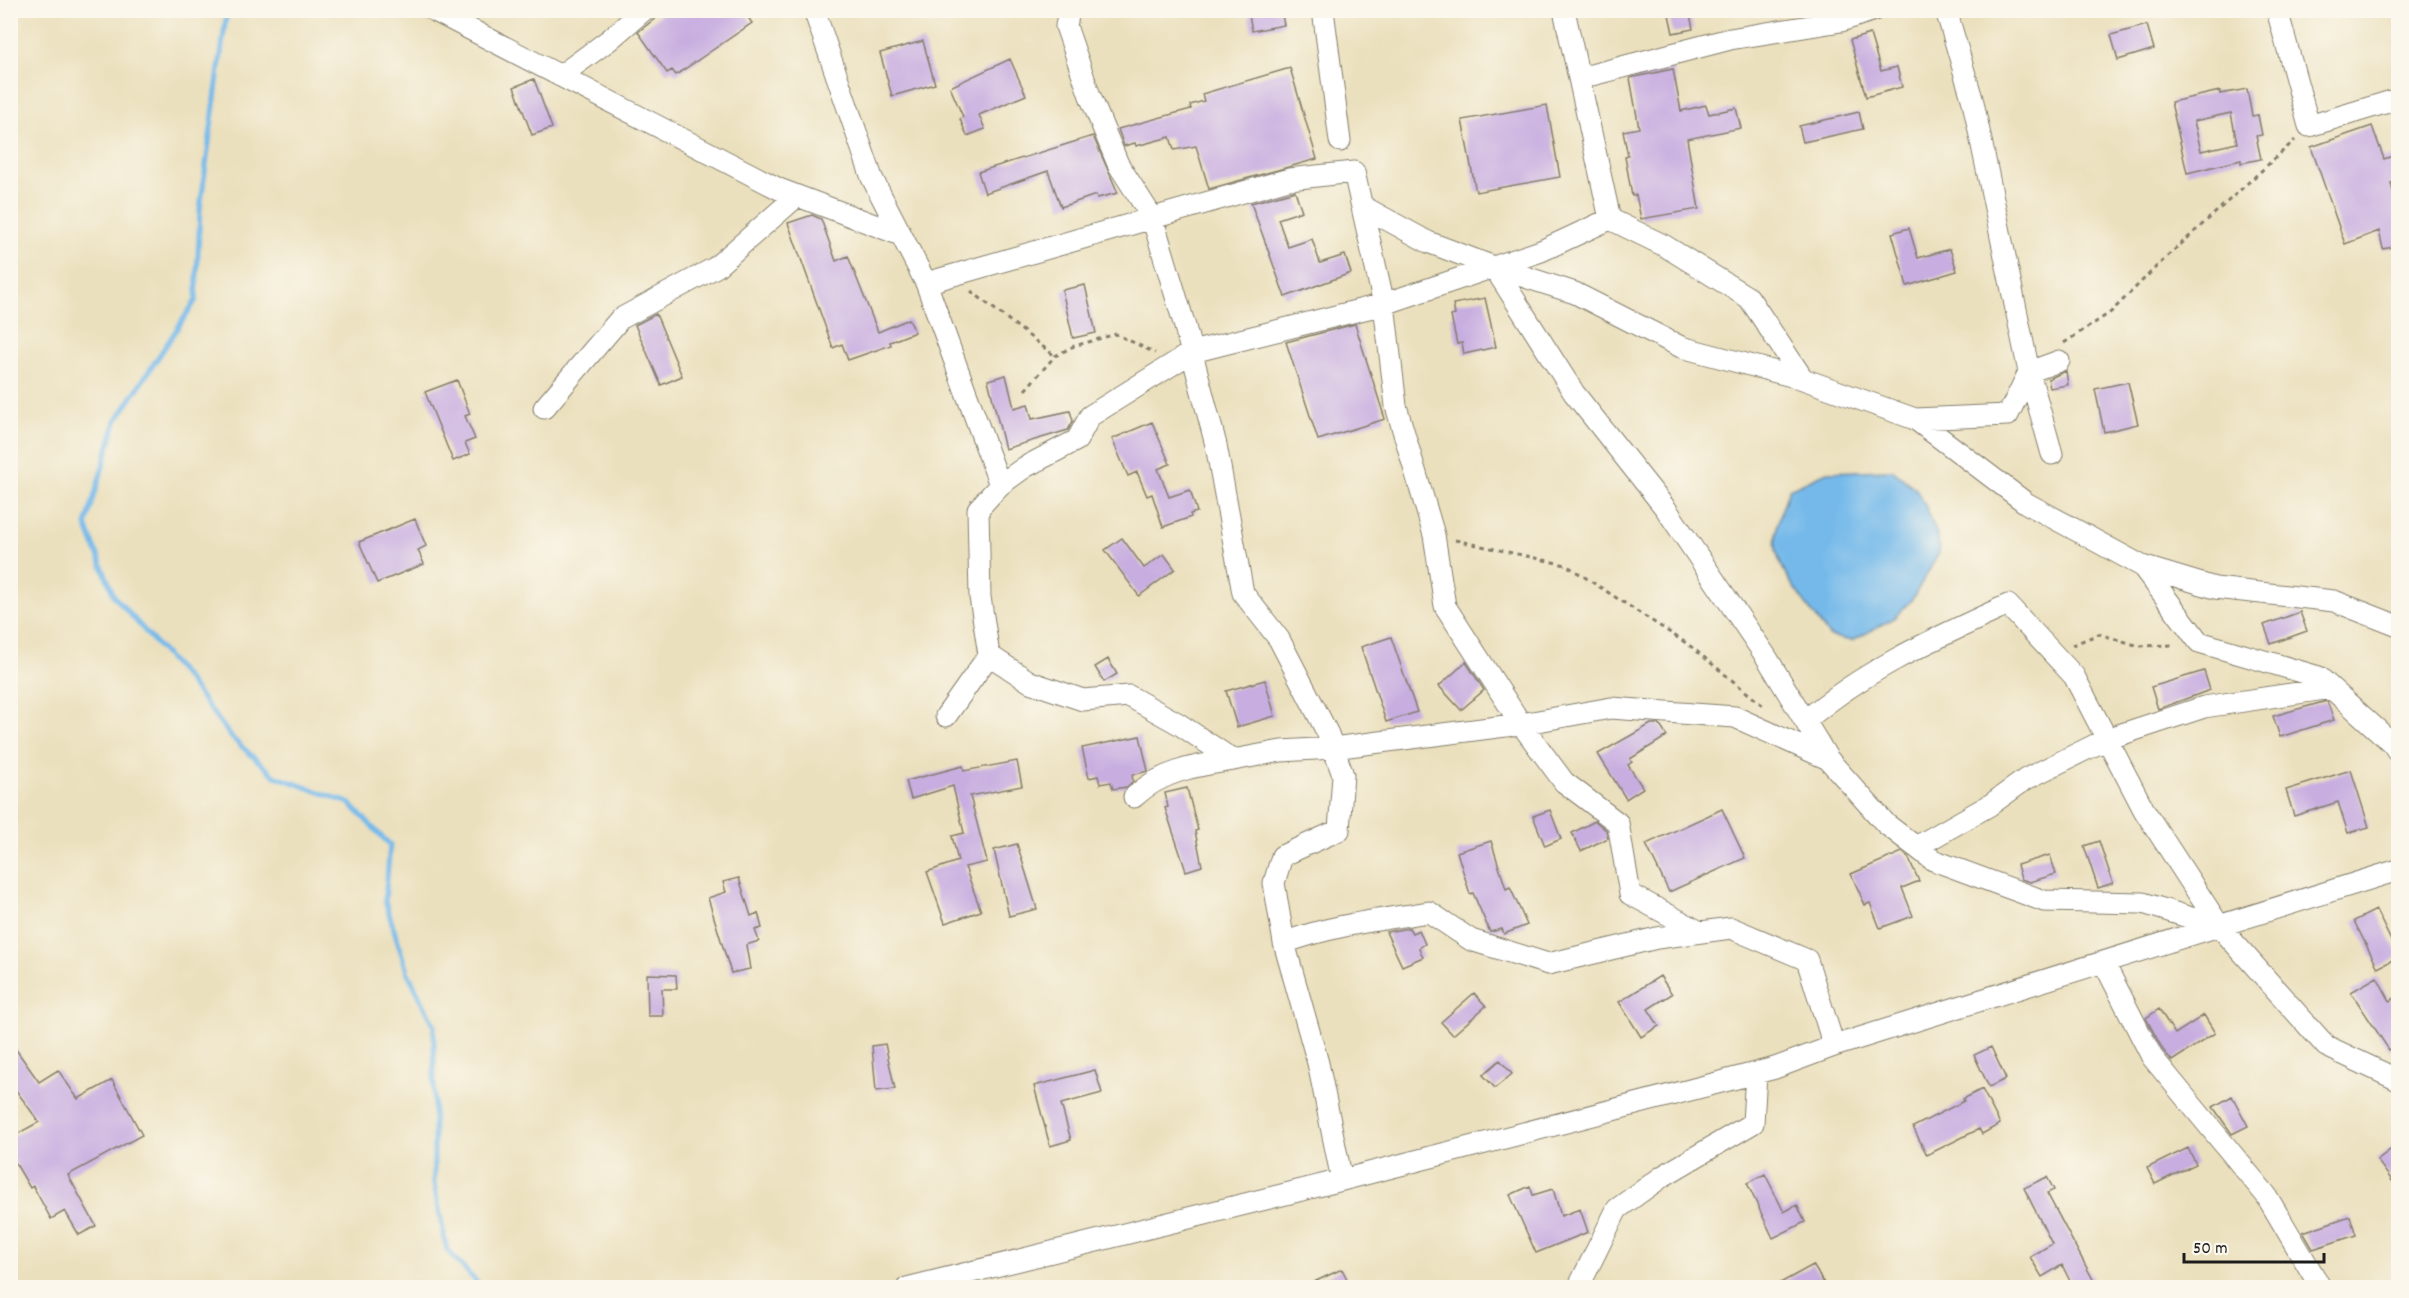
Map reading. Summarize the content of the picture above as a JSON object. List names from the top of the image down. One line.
{"scale_bar":"50 m"}
